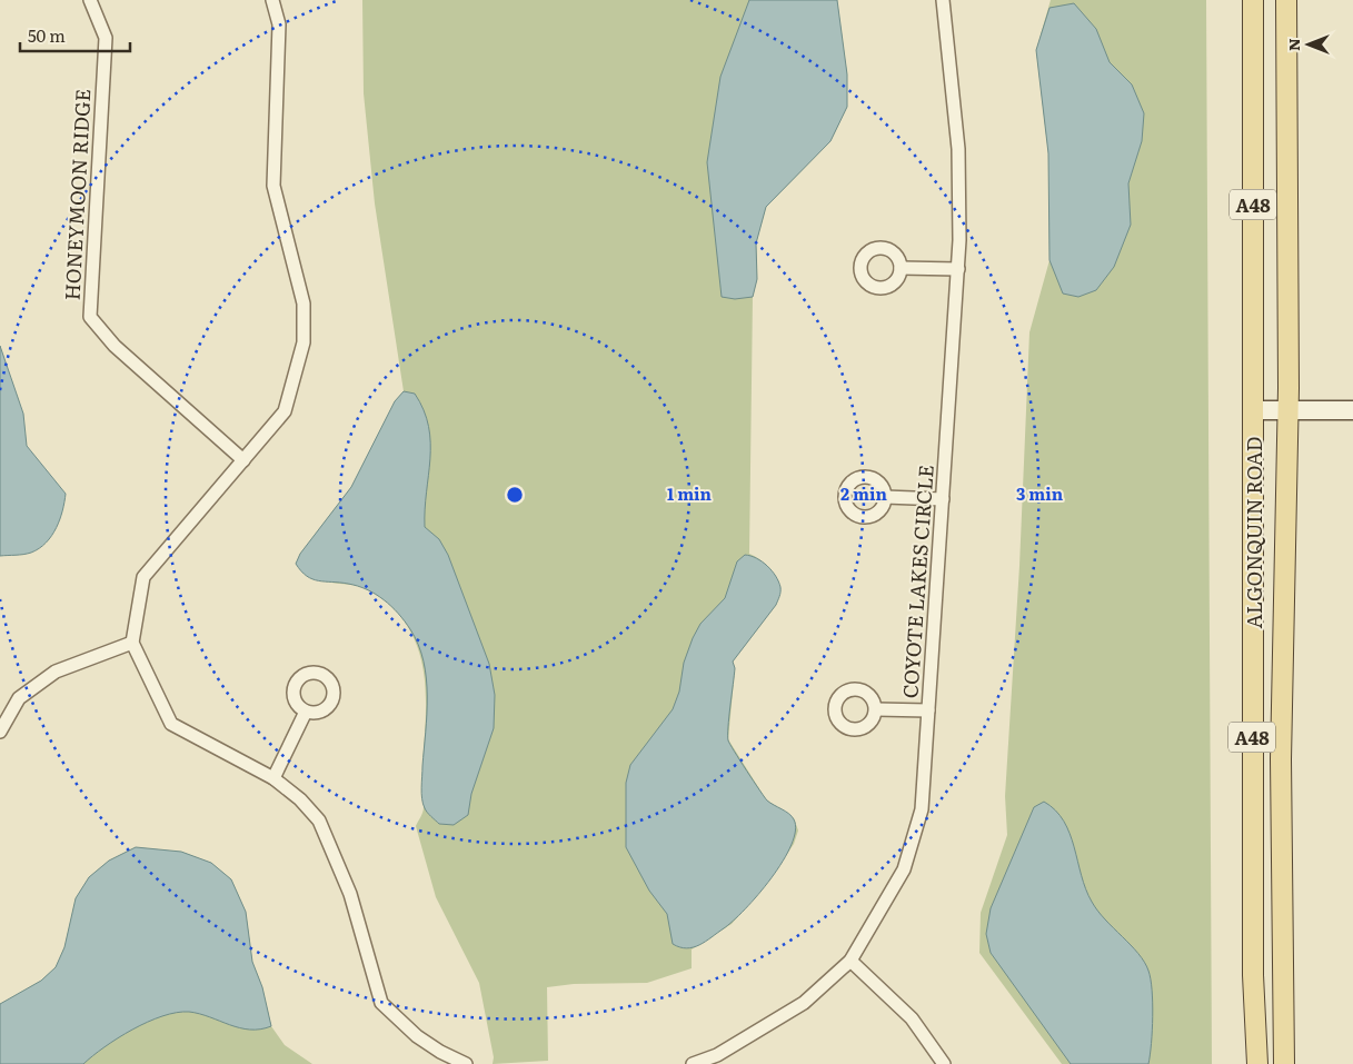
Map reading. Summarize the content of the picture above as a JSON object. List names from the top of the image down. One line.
{"streets":{"main road":["A48","ALGONQUIN ROAD"],"street":["HONEYMOON RIDGE","COYOTE LAKES CIRCLE"]},"crossings":[["A48","ALGONQUIN ROAD"]],"scale_bar":"50 m","north":"left","rings":["1 min","2 min","3 min"]}
